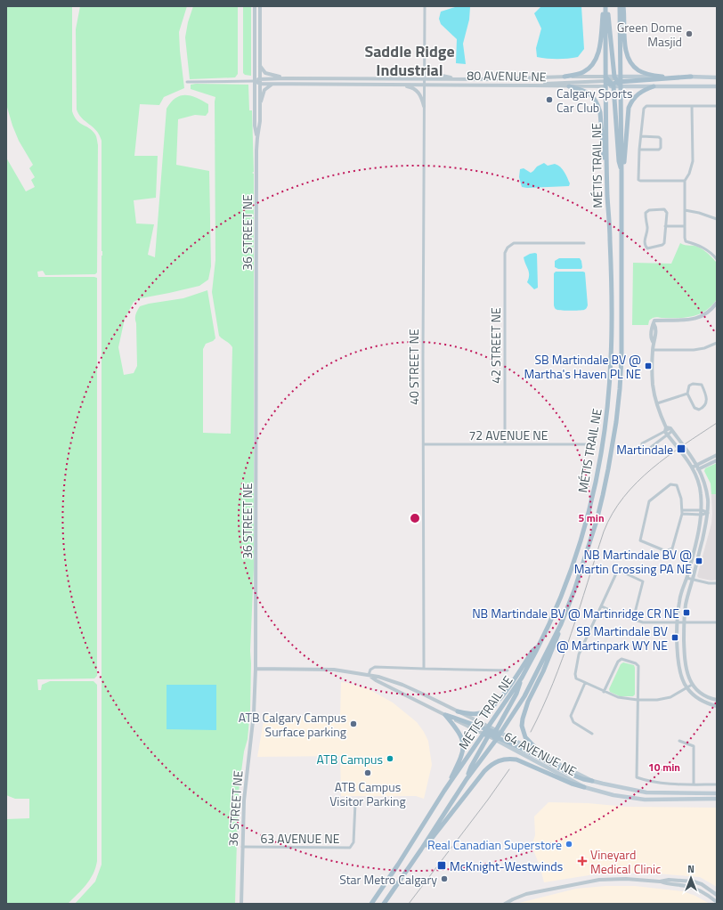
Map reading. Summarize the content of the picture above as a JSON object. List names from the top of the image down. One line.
{"streets":{"main road":["80 AVENUE NE","MÉTIS TRAIL NE","64 AVENUE NE"],"street":["36 STREET NE","42 STREET NE","40 STREET NE","72 AVENUE NE","63 AVENUE NE"]},"crossings":[["80 AVENUE NE","MÉTIS TRAIL NE"],["80 AVENUE NE","36 STREET NE"],["80 AVENUE NE","40 STREET NE"],["MÉTIS TRAIL NE","64 AVENUE NE"],["36 STREET NE","64 AVENUE NE"],["36 STREET NE","63 AVENUE NE"],["42 STREET NE","72 AVENUE NE"],["40 STREET NE","72 AVENUE NE"]],"districts":["Saddle Ridge Industrial"],"places":{"other":["Green Dome Masjid","Calgary Sports Car Club","ATB Calgary Campus Surface parking","ATB Campus","ATB Campus Visitor Parking","Real Canadian Superstore","Star Metro Calgary"],"transit":["SB Martindale BV @ Martha's Haven PL NE","Martindale","NB Martindale BV @ Martin Crossing PA NE","NB Martindale BV @ Martinridge CR NE","SB Martindale BV @ Martinpark WY NE","McKnight-Westwinds"],"health":["Vineyard Medical Clinic"]},"north":"top","rings":["5 min","10 min"]}
